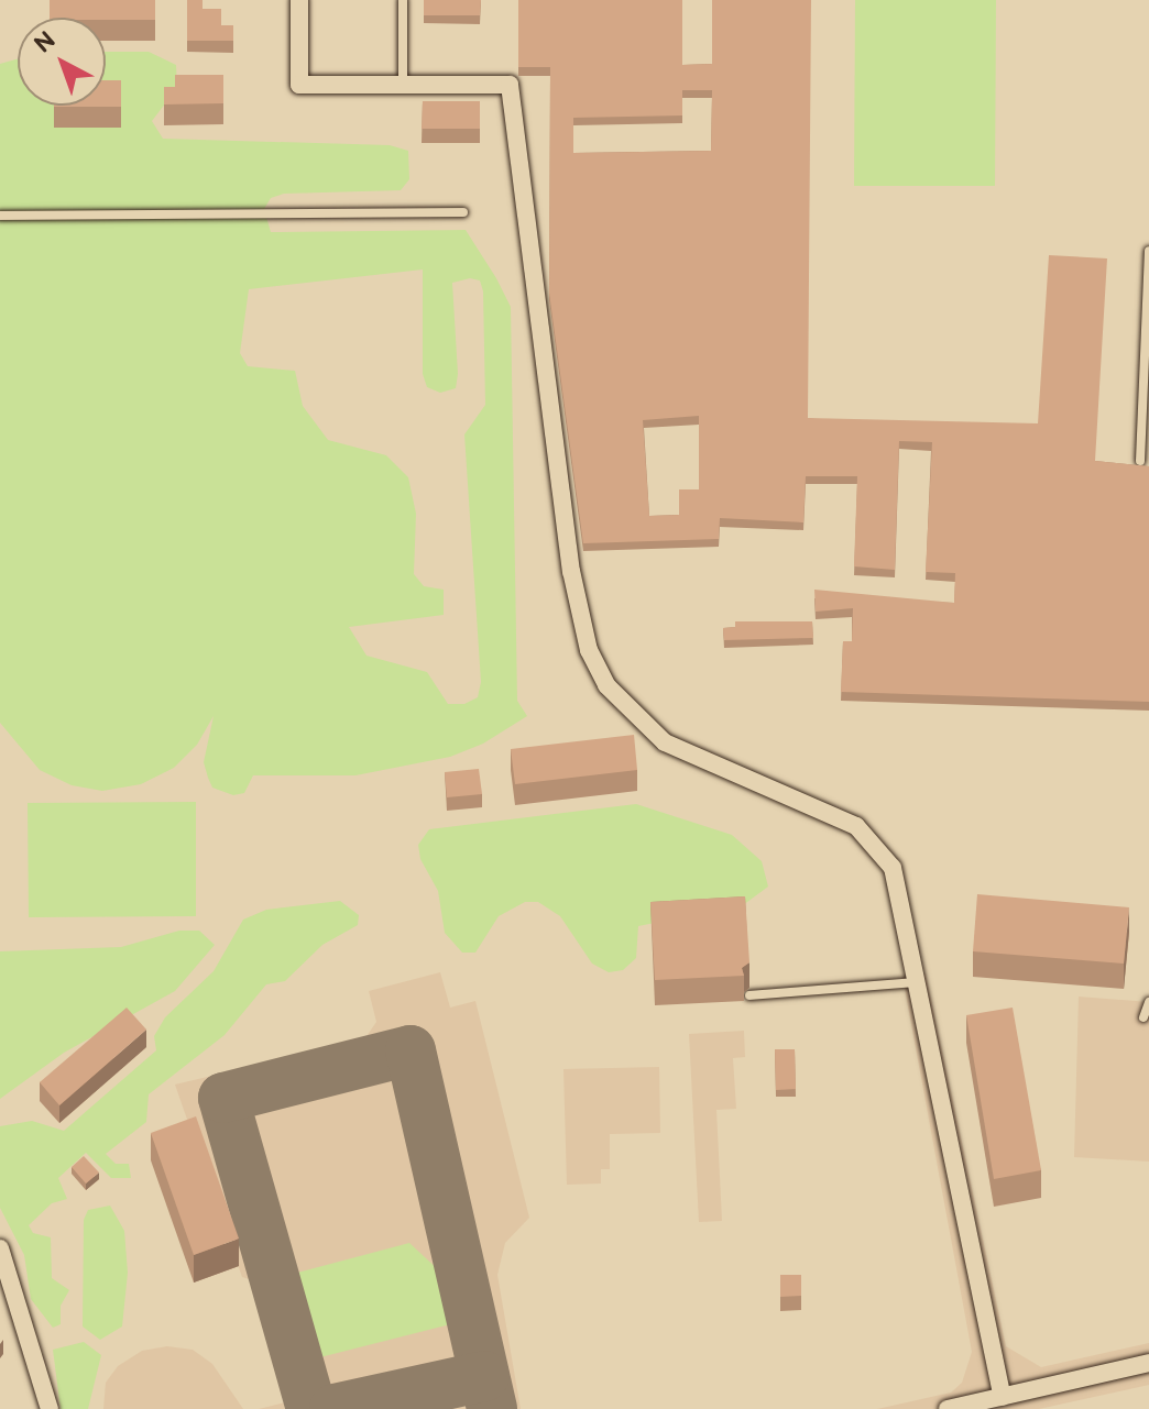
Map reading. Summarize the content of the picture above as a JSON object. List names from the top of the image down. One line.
{"north":"top left"}
